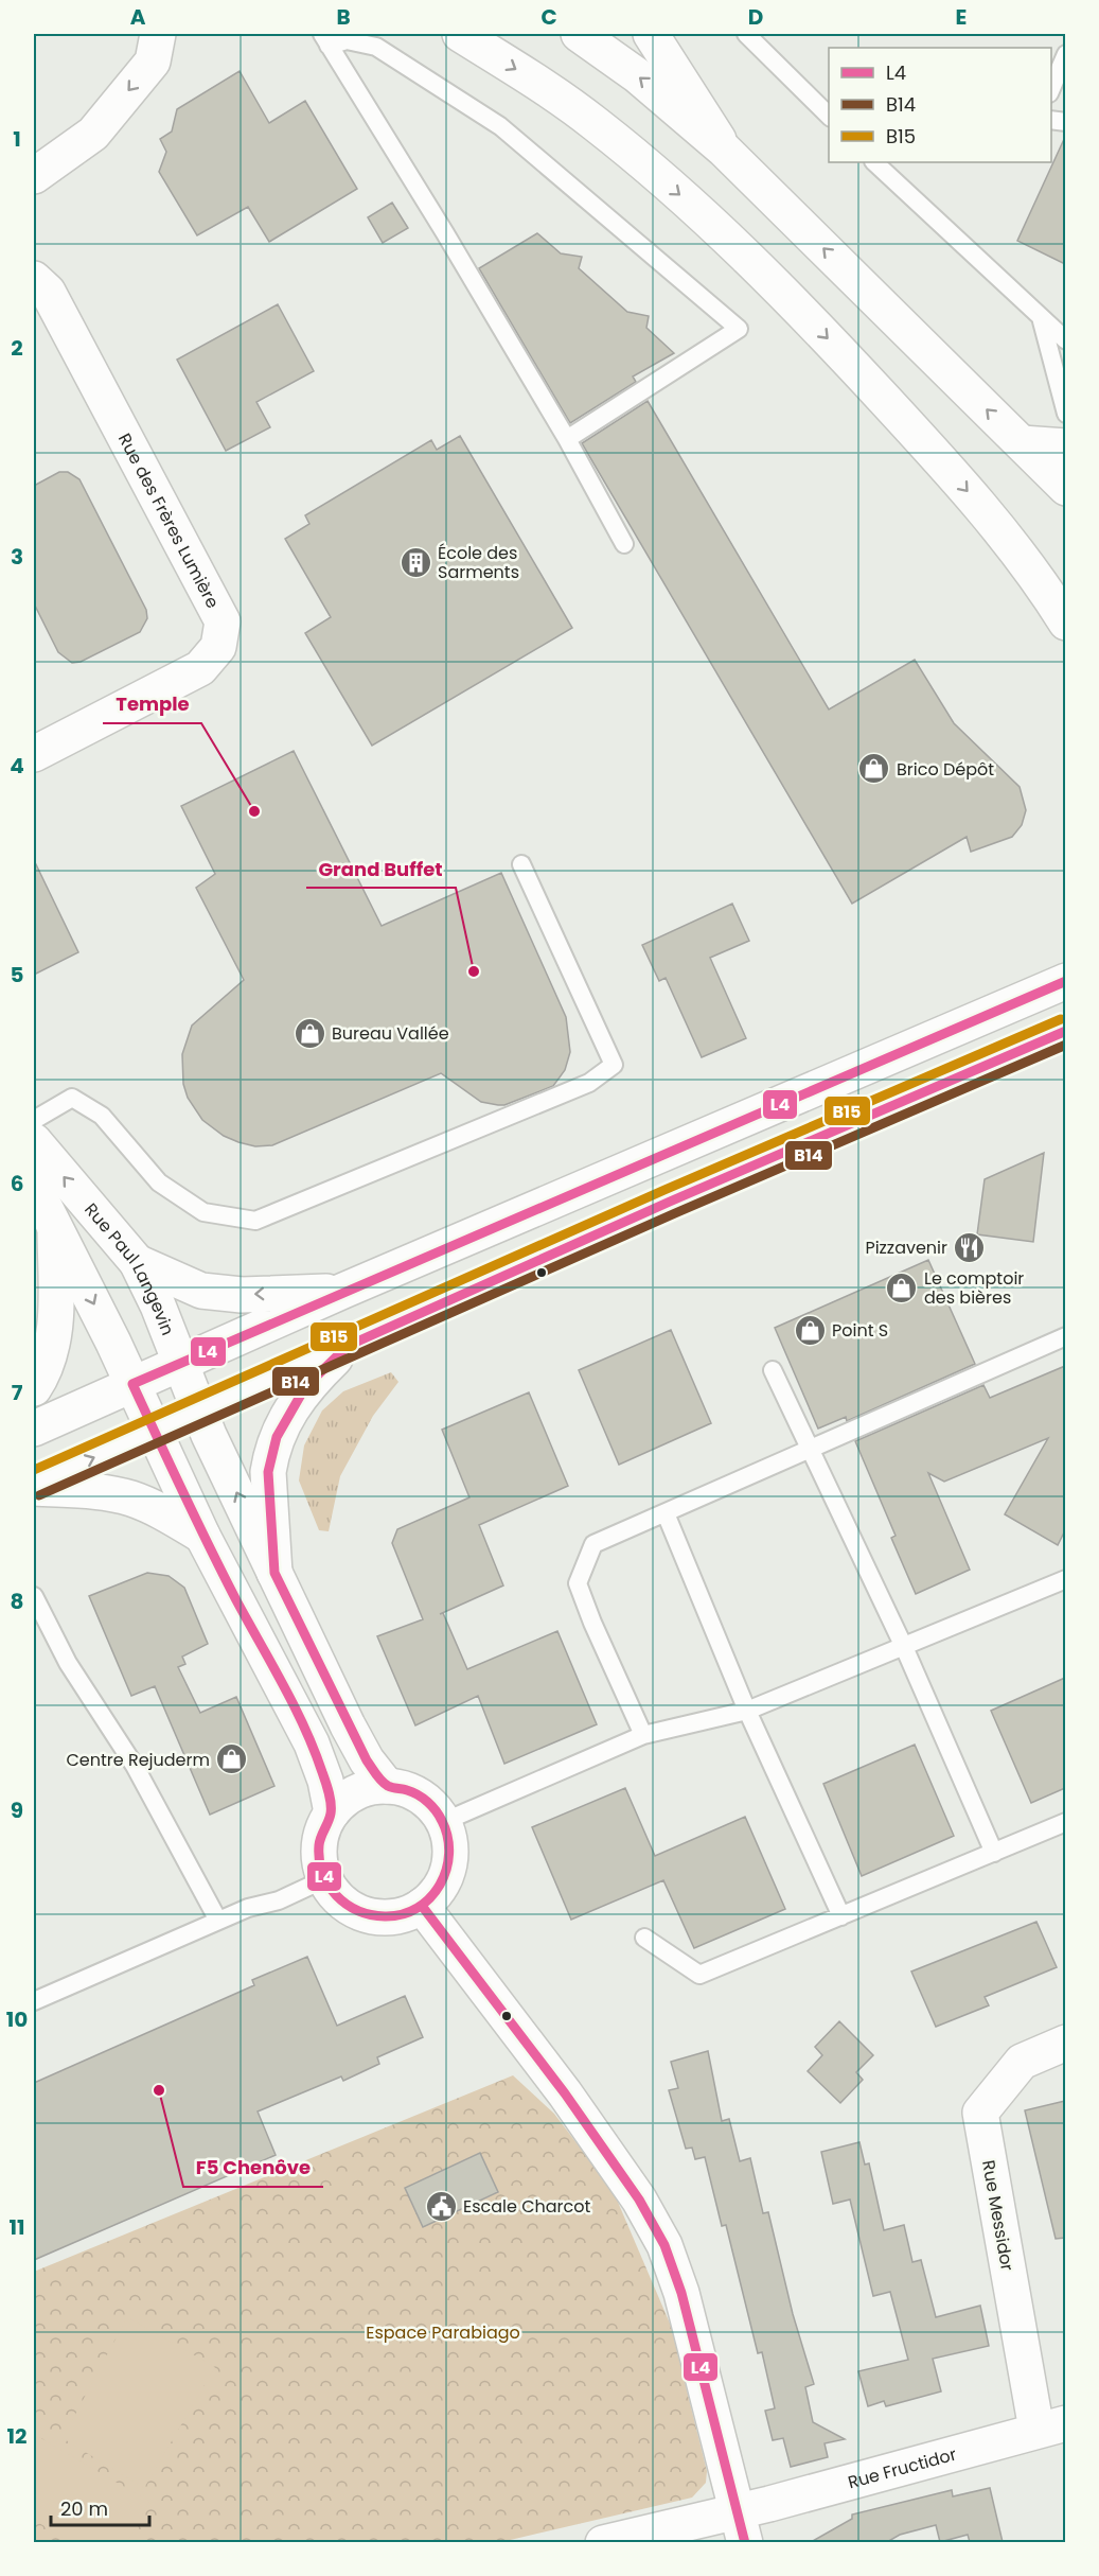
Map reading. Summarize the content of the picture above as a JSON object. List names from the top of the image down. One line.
{"streets":{"main road":["Rue des Frères Lumière","Rue Paul Langevin","Rue Messidor","Rue Fructidor"]},"crossings":[["Rue Messidor","Rue Fructidor"]],"parks":["Espace Parabiago"],"places":{"building":["École des Sarments"],"shop":["Brico Dépôt","Bureau Vallée","Le comptoir des bières","Point S","Centre Rejuderm"],"other":["Temple","Grand Buffet","F5 Chenôve"],"restaurant":["Pizzavenir"],"public building":["Escale Charcot"]},"lines":["transit line L4","transit line B15","transit line B14"],"legend":["L4","B14","B15"],"scale_bar":"20 m","grid":{"columns":["A","B","C","D","E"],"rows":["1","2","3","4","5","6","7","8","9","10","11","12"]}}
